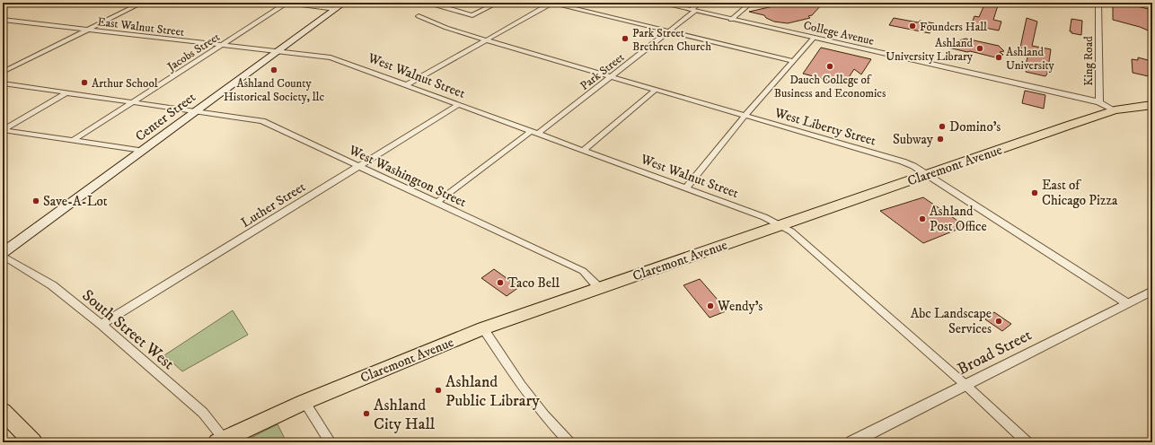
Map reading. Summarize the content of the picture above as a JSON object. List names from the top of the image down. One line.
{"streets":{"main road":["Center Street","Claremont Avenue"],"street":["East Walnut Street","College Avenue","Jacobs Street","King Road","Park Street","West Walnut Street","West Liberty Street","West Washington Street","Luther Street","South Street West","Broad Street"]},"crossings":[["East Walnut Street","Jacobs Street"],["East Walnut Street","West Walnut Street"],["East Walnut Street","Center Street"],["College Avenue","King Road"],["College Avenue","Park Street"],["Jacobs Street","West Washington Street"],["King Road","Claremont Avenue"],["Park Street","West Walnut Street"],["Park Street","West Liberty Street"],["Park Street","West Washington Street"],["West Walnut Street","Center Street"],["West Walnut Street","Claremont Avenue"],["West Walnut Street","Luther Street"],["West Walnut Street","Broad Street"],["Center Street","West Washington Street"],["West Liberty Street","Claremont Avenue"],["West Liberty Street","Broad Street"],["Claremont Avenue","West Washington Street"],["Claremont Avenue","South Street West"],["West Washington Street","Luther Street"],["Luther Street","South Street West"]],"places":["Founders Hall","Park Street Brethren Church","Ashland University Library","Ashland University","Dauch College of Business and Economics","Ashland County Historical Society, llc","Arthur School","Domino's","Subway","East of Chicago Pizza","Save-A-Lot","Ashland Post Office","Taco Bell","Wendy's","Abc Landscape Services","Ashland Public Library","Ashland City Hall"]}
